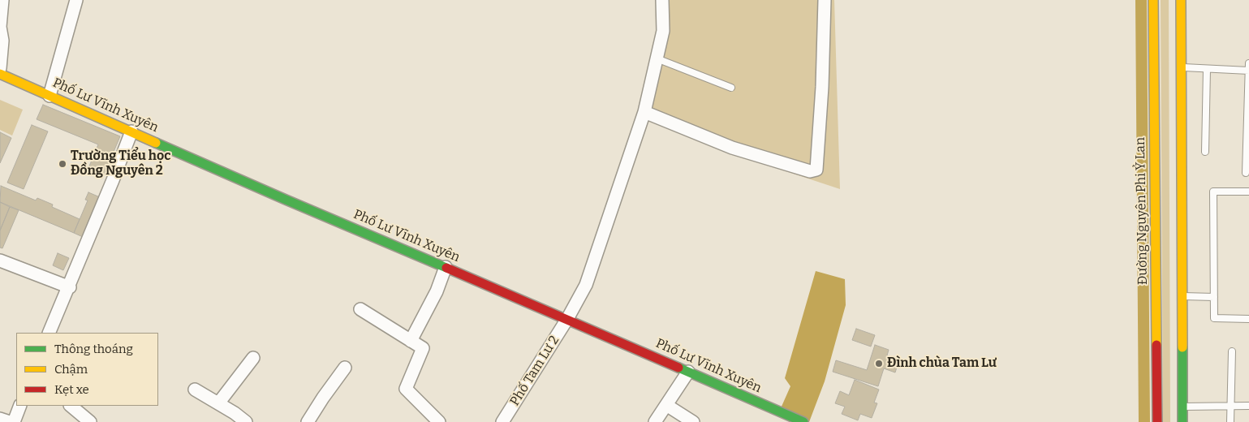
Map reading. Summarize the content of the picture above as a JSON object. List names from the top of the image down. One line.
{"streets":{"street":["Phố Lư Vĩnh Xuyên","Đường Nguyên Phi Ỷ Lan","Phố Tam Lư 2"]},"crossings":[["Phố Lư Vĩnh Xuyên","Phố Tam Lư 2"]],"places":["Trường Tiểu học Đồng Nguyên 2","Đình chùa Tam Lư"],"legend":["Thông thoáng","Chậm","Kẹt xe"]}
